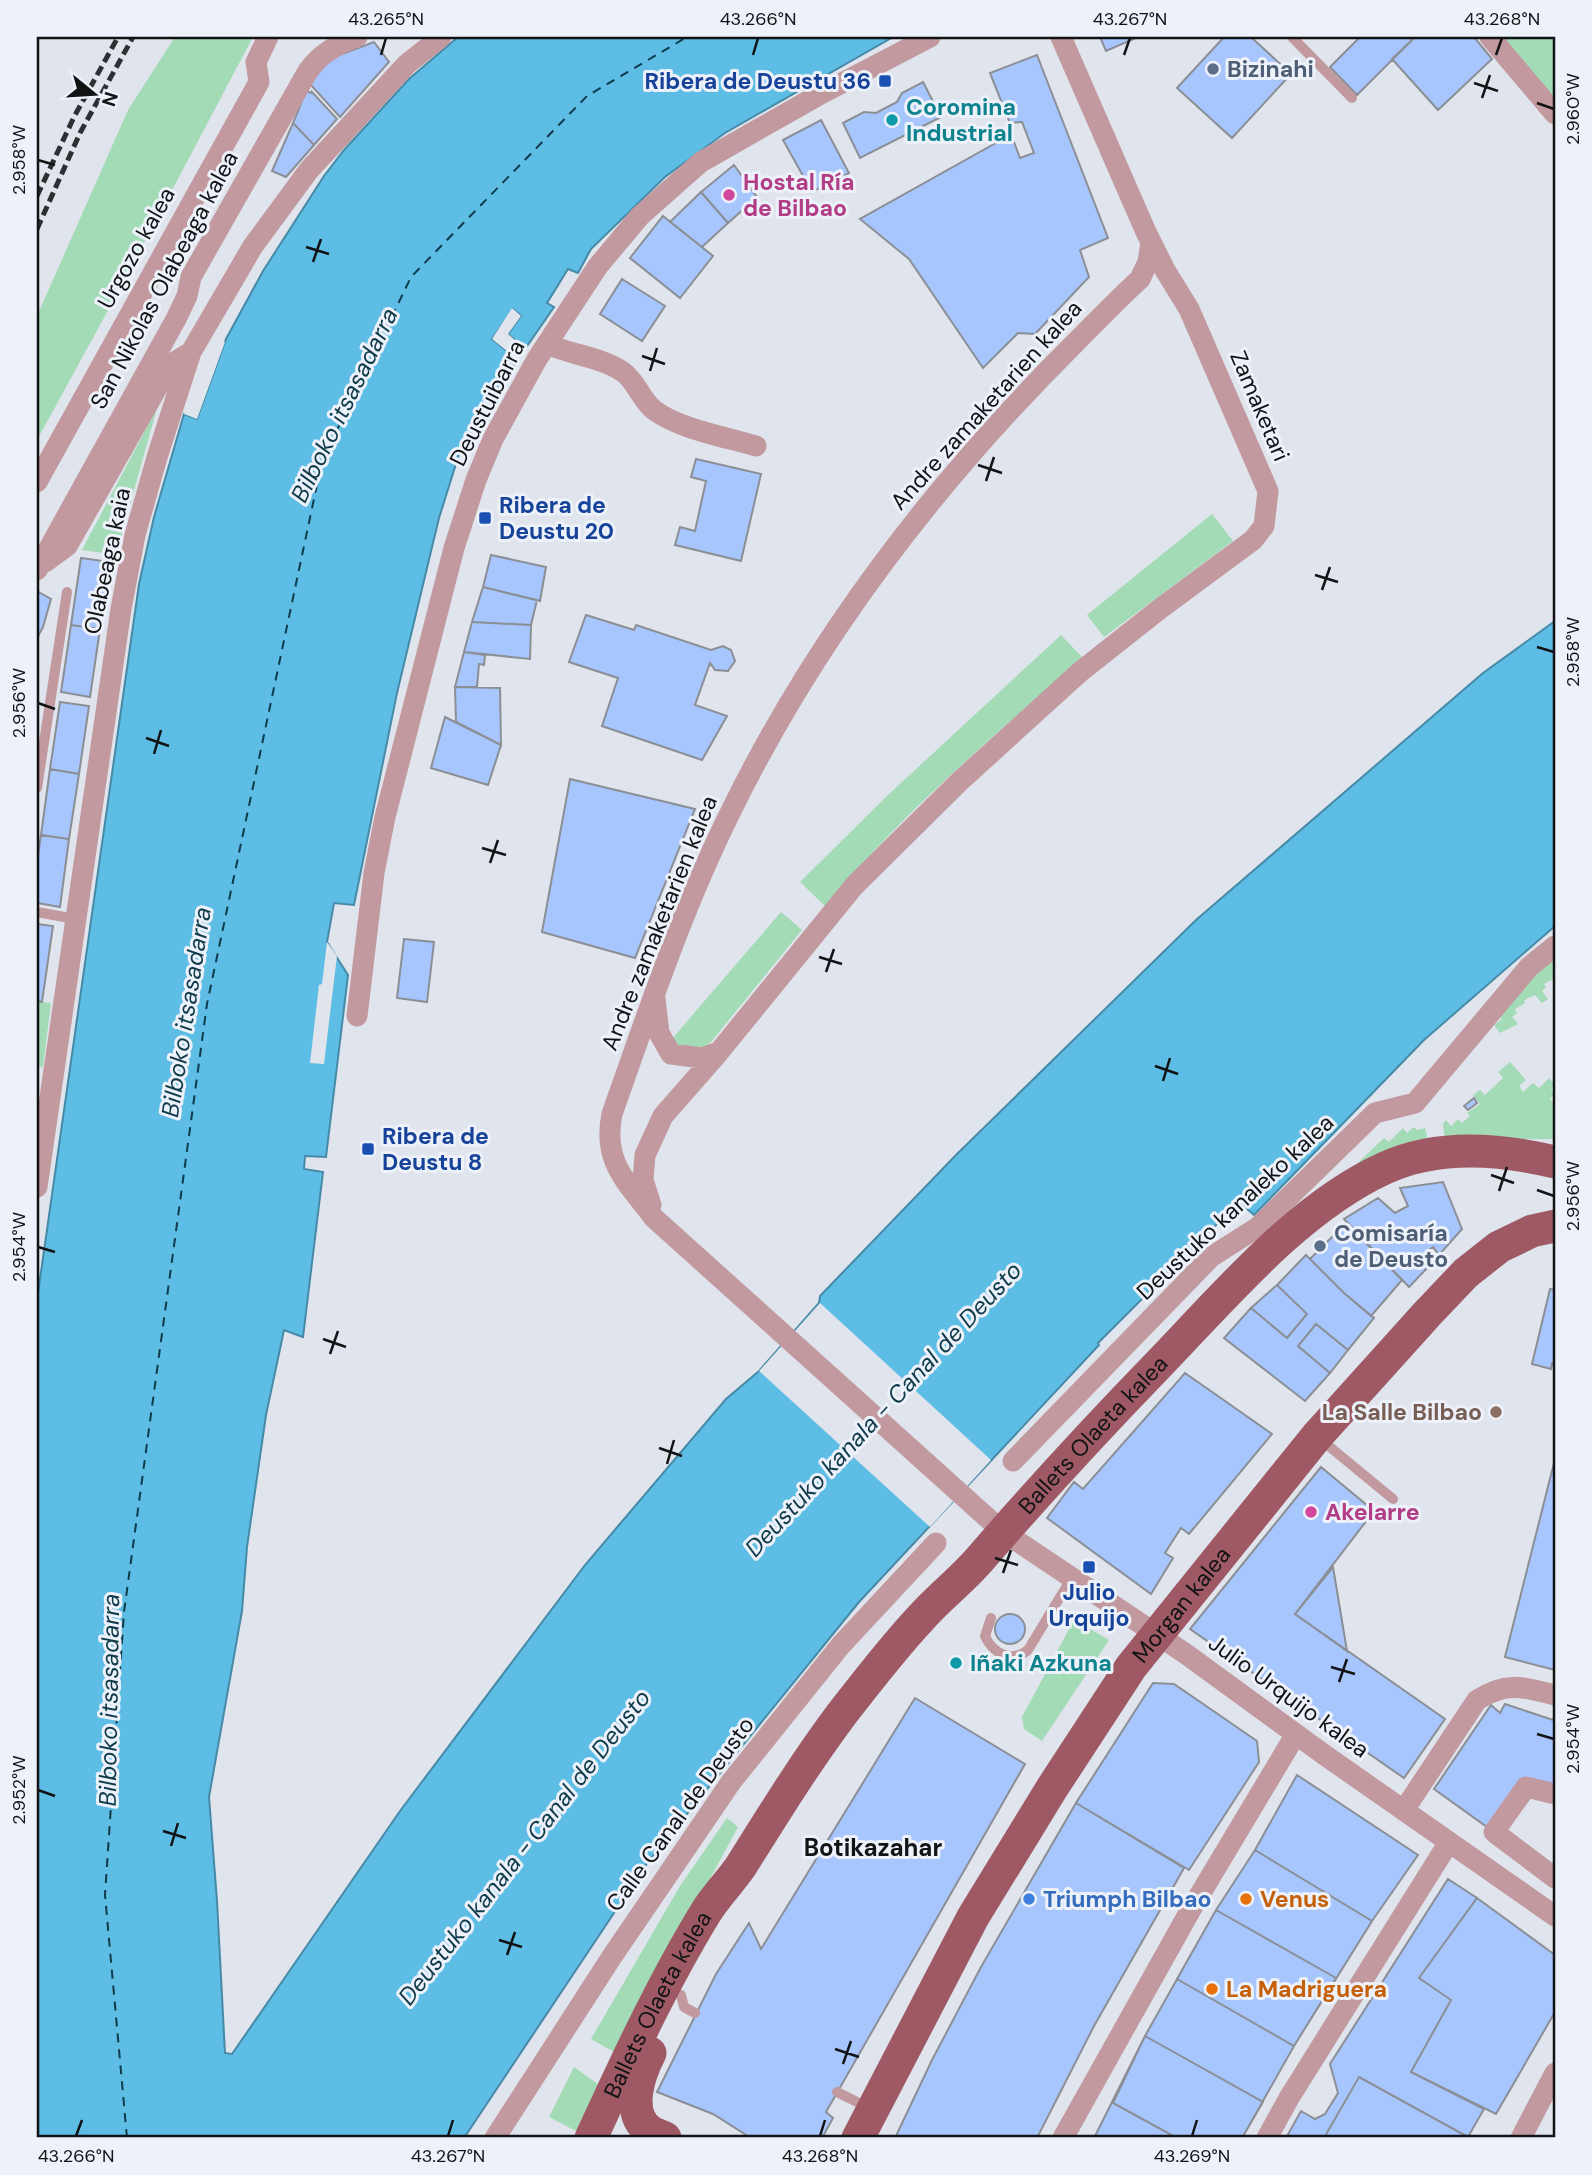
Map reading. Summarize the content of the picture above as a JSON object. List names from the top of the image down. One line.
{"streets":{"main road":["Ballets Olaeta kalea","Morgan kalea"],"street":["Urgozo kalea","San Nikolas Olabeaga kalea","Deustuibarra","Andre zamaketarien kalea","Zamaketari","Olabeaga kaia","Deustuko kanaleko kalea","Julio Urquijo kalea","Calle Canal de Deusto"]},"crossings":[["San Nikolas Olabeaga kalea","Olabeaga kaia"],["Andre zamaketarien kalea","Zamaketari"],["Andre zamaketarien kalea","Julio Urquijo kalea"],["Ballets Olaeta kalea","Julio Urquijo kalea"],["Morgan kalea","Julio Urquijo kalea"]],"districts":["Botikazahar"],"water":["Bilboko itsasadarra","Deustuko kanala - Canal de Deusto"],"places":{"other":["Bizinahi","Coromina Industrial","Hostal Ría de Bilbao","Comisaría de Deusto","La Salle Bilbao","Akelarre","Iñaki Azkuna","Triumph Bilbao","Venus","La Madriguera"],"transit":["Ribera de Deustu 36","Ribera de Deustu 20","Ribera de Deustu 8","Julio Urquijo"]},"north":"right","coordinates":["43.265°N","43.266°N","43.267°N","43.268°N","2.960°W","2.958°W","2.956°W","2.954°W","2.952°W","43.269°N"]}
